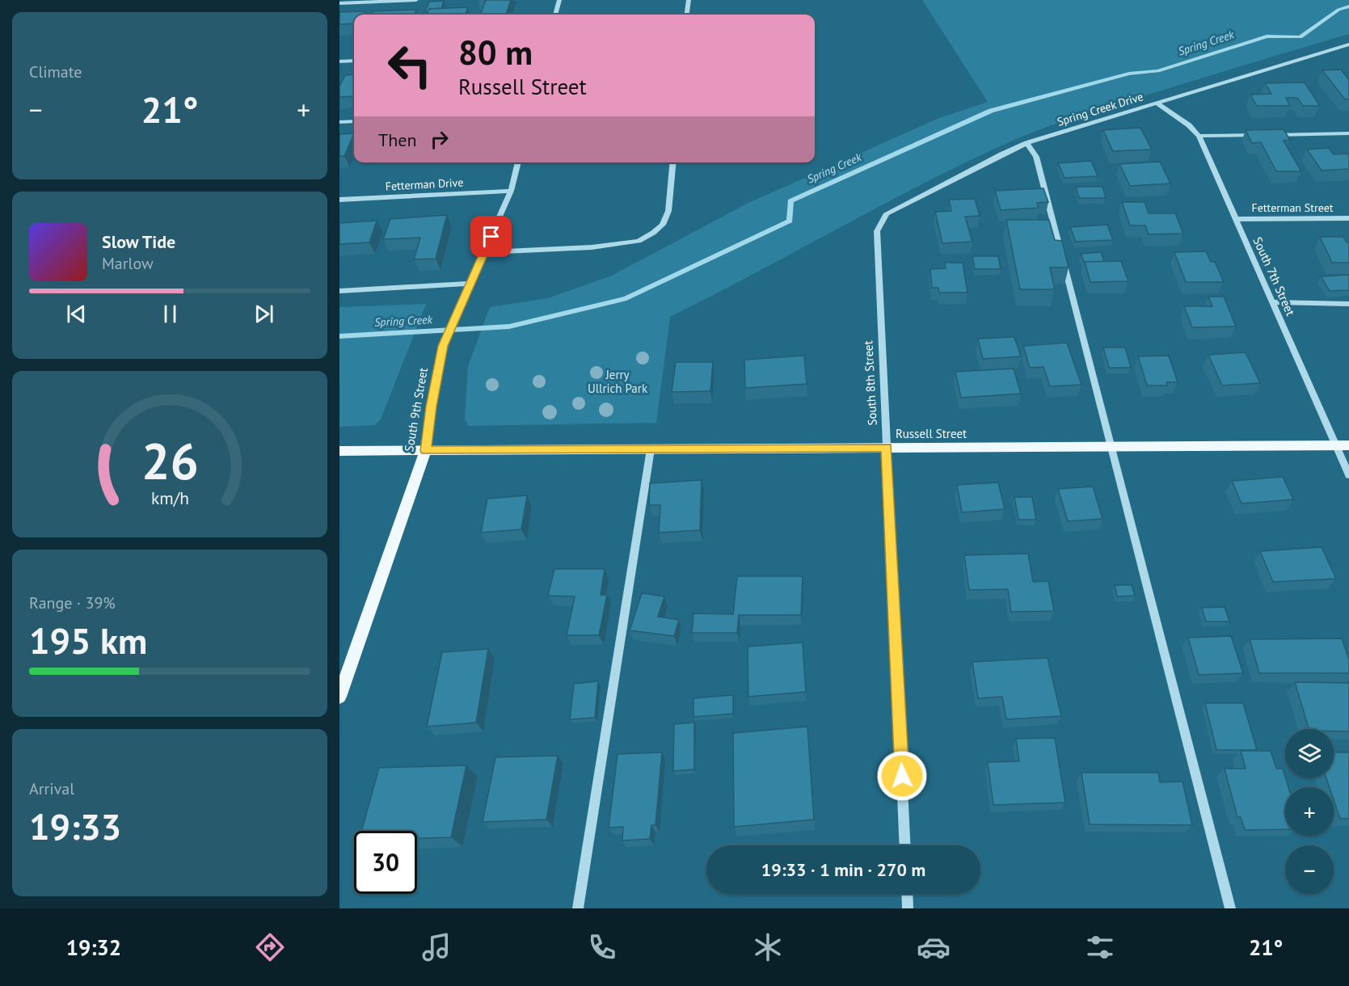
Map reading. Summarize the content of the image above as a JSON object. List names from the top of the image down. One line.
{"streets":{"main road":["South 9th Street","Russell Street"],"street":["Spring Creek Drive","Fetterman Drive","Fetterman Street","South 7th Street","South 8th Street"]},"crossings":[["Spring Creek Drive","South 7th Street"],["Spring Creek Drive","South 8th Street"],["Fetterman Drive","South 9th Street"],["Fetterman Street","South 7th Street"],["South 7th Street","Russell Street"],["South 8th Street","Russell Street"],["South 9th Street","Russell Street"]],"water":["Spring Creek"],"parks":["Jerry Ullrich Park"],"page":{"tile":["Climate",["Range · 39%","195 km"],["Arrival","19:33"]],"turn":["80 m","Russell Street"],"heat":["−","21°","+"],"then":"Then","song":["Slow Tide","Marlow"],"map_buttons":["+","−"],"limit":"30","trip":"19:33 · 1 min · 270 m","tabs":["19:32","21°"],"gauge":["26","km/h"]}}
